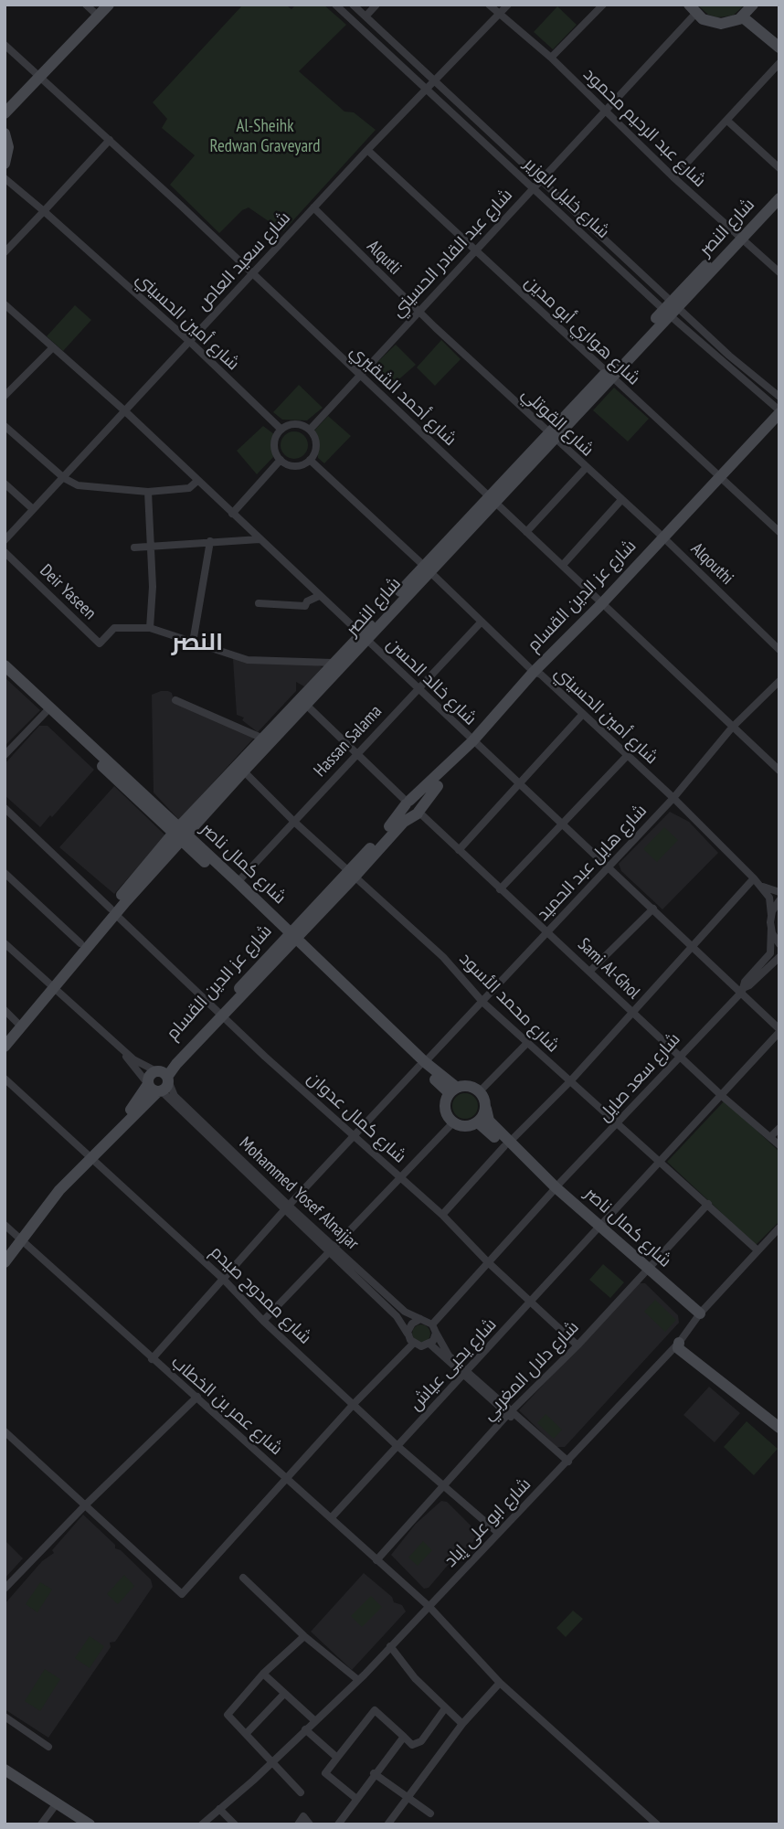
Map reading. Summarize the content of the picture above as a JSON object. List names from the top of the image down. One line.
{"streets":{"main road":["شارع النصر","شارع عز الدين القسام","شارع كمال ناصر"],"street":["شارع عبد الرحيم محمود","شارع خليل الوزير","شارع عبد القادر الحسيني","Alqutli","شارع سعيد العاص","شارع أمين الحسيني","شارع هواري أبو مدين","شارع أحمد الشقيري","شارع القوتلي","Alqouthi","Deir Yaseen","شارع خالد الحسن","Hassan Salama","شارع هايل عبد الحميد","Sami Al-Ghol","شارع محمد الأسود","شارع سعد صايل","شارع كمال عدوان","Mohammed Yosef Alnajjar","شارع ممدوح صيدم","شارع يحيى عياش","شارع دلال المغربي","شارع عمر بن الخطاب","شارع ابو على إياد"]},"crossings":[["شارع عبد الرحيم محمود","شارع النصر"],["شارع عبد الرحيم محمود","شارع عبد القادر الحسيني"],["شارع عبد الرحيم محمود","شارع سعيد العاص"],["شارع خليل الوزير","شارع النصر"],["شارع خليل الوزير","شارع عبد القادر الحسيني"],["شارع خليل الوزير","شارع سعيد العاص"],["شارع خليل الوزير","شارع عز الدين القسام"],["شارع النصر","شارع أمين الحسيني"],["شارع النصر","شارع هواري أبو مدين"],["شارع النصر","شارع أحمد الشقيري"],["شارع النصر","شارع القوتلي"],["شارع النصر","Deir Yaseen"],["شارع النصر","شارع خالد الحسن"],["شارع النصر","شارع كمال ناصر"],["شارع النصر","شارع محمد الأسود"],["شارع النصر","شارع كمال عدوان"],["شارع النصر","Mohammed Yosef Alnajjar"],["شارع عبد القادر الحسيني","Alqutli"],["شارع عبد القادر الحسيني","شارع أمين الحسيني"],["شارع عبد القادر الحسيني","شارع هواري أبو مدين"],["شارع عبد القادر الحسيني","شارع أحمد الشقيري"],["Alqutli","شارع سعيد العاص"],["Alqutli","شارع القوتلي"],["شارع سعيد العاص","شارع أمين الحسيني"],["شارع سعيد العاص","شارع هواري أبو مدين"],["شارع سعيد العاص","شارع أحمد الشقيري"],["شارع سعيد العاص","شارع خالد الحسن"],["شارع أمين الحسيني","شارع عز الدين القسام"],["شارع أمين الحسيني","Hassan Salama"],["شارع أمين الحسيني","شارع هايل عبد الحميد"],["شارع هواري أبو مدين","شارع عز الدين القسام"],["شارع أحمد الشقيري","شارع عز الدين القسام"],["شارع أحمد الشقيري","شارع هايل عبد الحميد"],["شارع القوتلي","Alqouthi"],["شارع القوتلي","شارع عز الدين القسام"],["Alqouthi","شارع عز الدين القسام"],["شارع عز الدين القسام","شارع خالد الحسن"],["شارع عز الدين القسام","شارع كمال ناصر"],["شارع عز الدين القسام","Sami Al-Ghol"],["شارع عز الدين القسام","شارع محمد الأسود"],["شارع عز الدين القسام","شارع كمال عدوان"],["شارع عز الدين القسام","Mohammed Yosef Alnajjar"],["شارع عز الدين القسام","شارع ممدوح صيدم"],["شارع عز الدين القسام","شارع عمر بن الخطاب"],["شارع خالد الحسن","Hassan Salama"],["شارع خالد الحسن","شارع هايل عبد الحميد"],["شارع خالد الحسن","شارع سعد صايل"],["شارع خالد الحسن","شارع يحيى عياش"],["Hassan Salama","شارع كمال ناصر"],["Hassan Salama","شارع محمد الأسود"],["شارع هايل عبد الحميد","شارع كمال ناصر"],["شارع هايل عبد الحميد","Sami Al-Ghol"],["شارع هايل عبد الحميد","شارع محمد الأسود"],["شارع هايل عبد الحميد","شارع كمال عدوان"],["شارع هايل عبد الحميد","Mohammed Yosef Alnajjar"],["شارع هايل عبد الحميد","شارع ممدوح صيدم"],["شارع هايل عبد الحميد","شارع عمر بن الخطاب"],["شارع كمال ناصر","شارع سعد صايل"],["شارع كمال ناصر","شارع يحيى عياش"],["شارع كمال ناصر","شارع دلال المغربي"],["شارع كمال ناصر","شارع ابو على إياد"],["Sami Al-Ghol","شارع سعد صايل"],["Sami Al-Ghol","شارع يحيى عياش"],["شارع محمد الأسود","شارع سعد صايل"],["شارع محمد الأسود","شارع يحيى عياش"],["شارع محمد الأسود","شارع دلال المغربي"],["شارع محمد الأسود","شارع ابو على إياد"],["شارع سعد صايل","شارع كمال عدوان"],["شارع سعد صايل","Mohammed Yosef Alnajjar"],["شارع كمال عدوان","شارع يحيى عياش"],["شارع كمال عدوان","شارع دلال المغربي"],["شارع ممدوح صيدم","شارع يحيى عياش"],["شارع ممدوح صيدم","شارع دلال المغربي"],["شارع ممدوح صيدم","شارع ابو على إياد"],["شارع يحيى عياش","شارع عمر بن الخطاب"],["شارع دلال المغربي","شارع عمر بن الخطاب"],["شارع عمر بن الخطاب","شارع ابو على إياد"]],"districts":["النصر"],"parks":["Al-Sheihk Redwan Graveyard"]}
